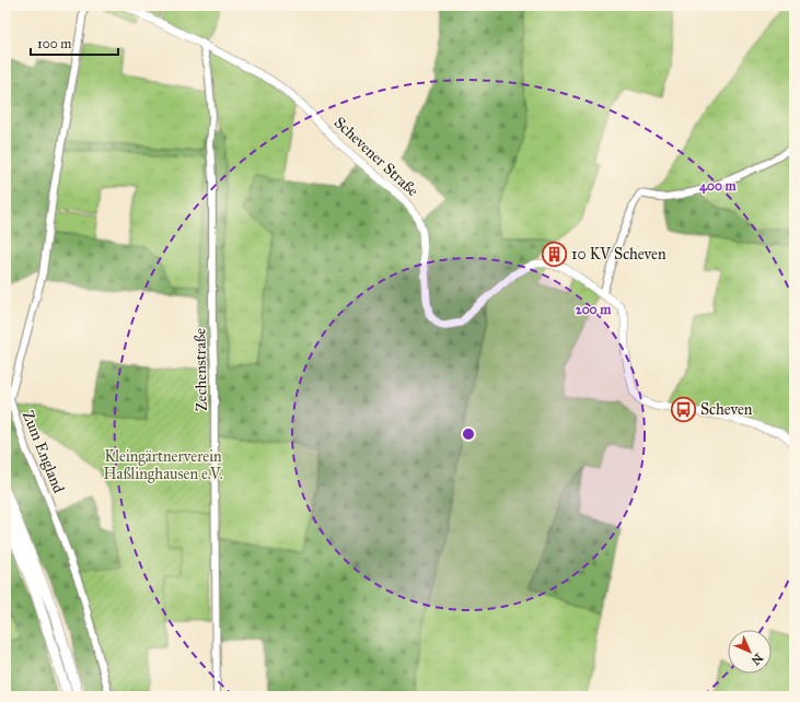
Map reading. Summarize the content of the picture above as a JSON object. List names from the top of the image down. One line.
{"streets":{"main road":["Schevener Straße"],"street":["Zechenstraße","Zum England"]},"crossings":[["Schevener Straße","Zechenstraße"]],"parks":["Kleingärtnerverein Haßlinghausen e.V."],"places":{"building":["10 KV Scheven"],"bus stop":["Scheven"]},"scale_bar":"100 m","north":"bottom right","rings":["400 m","200 m"]}
